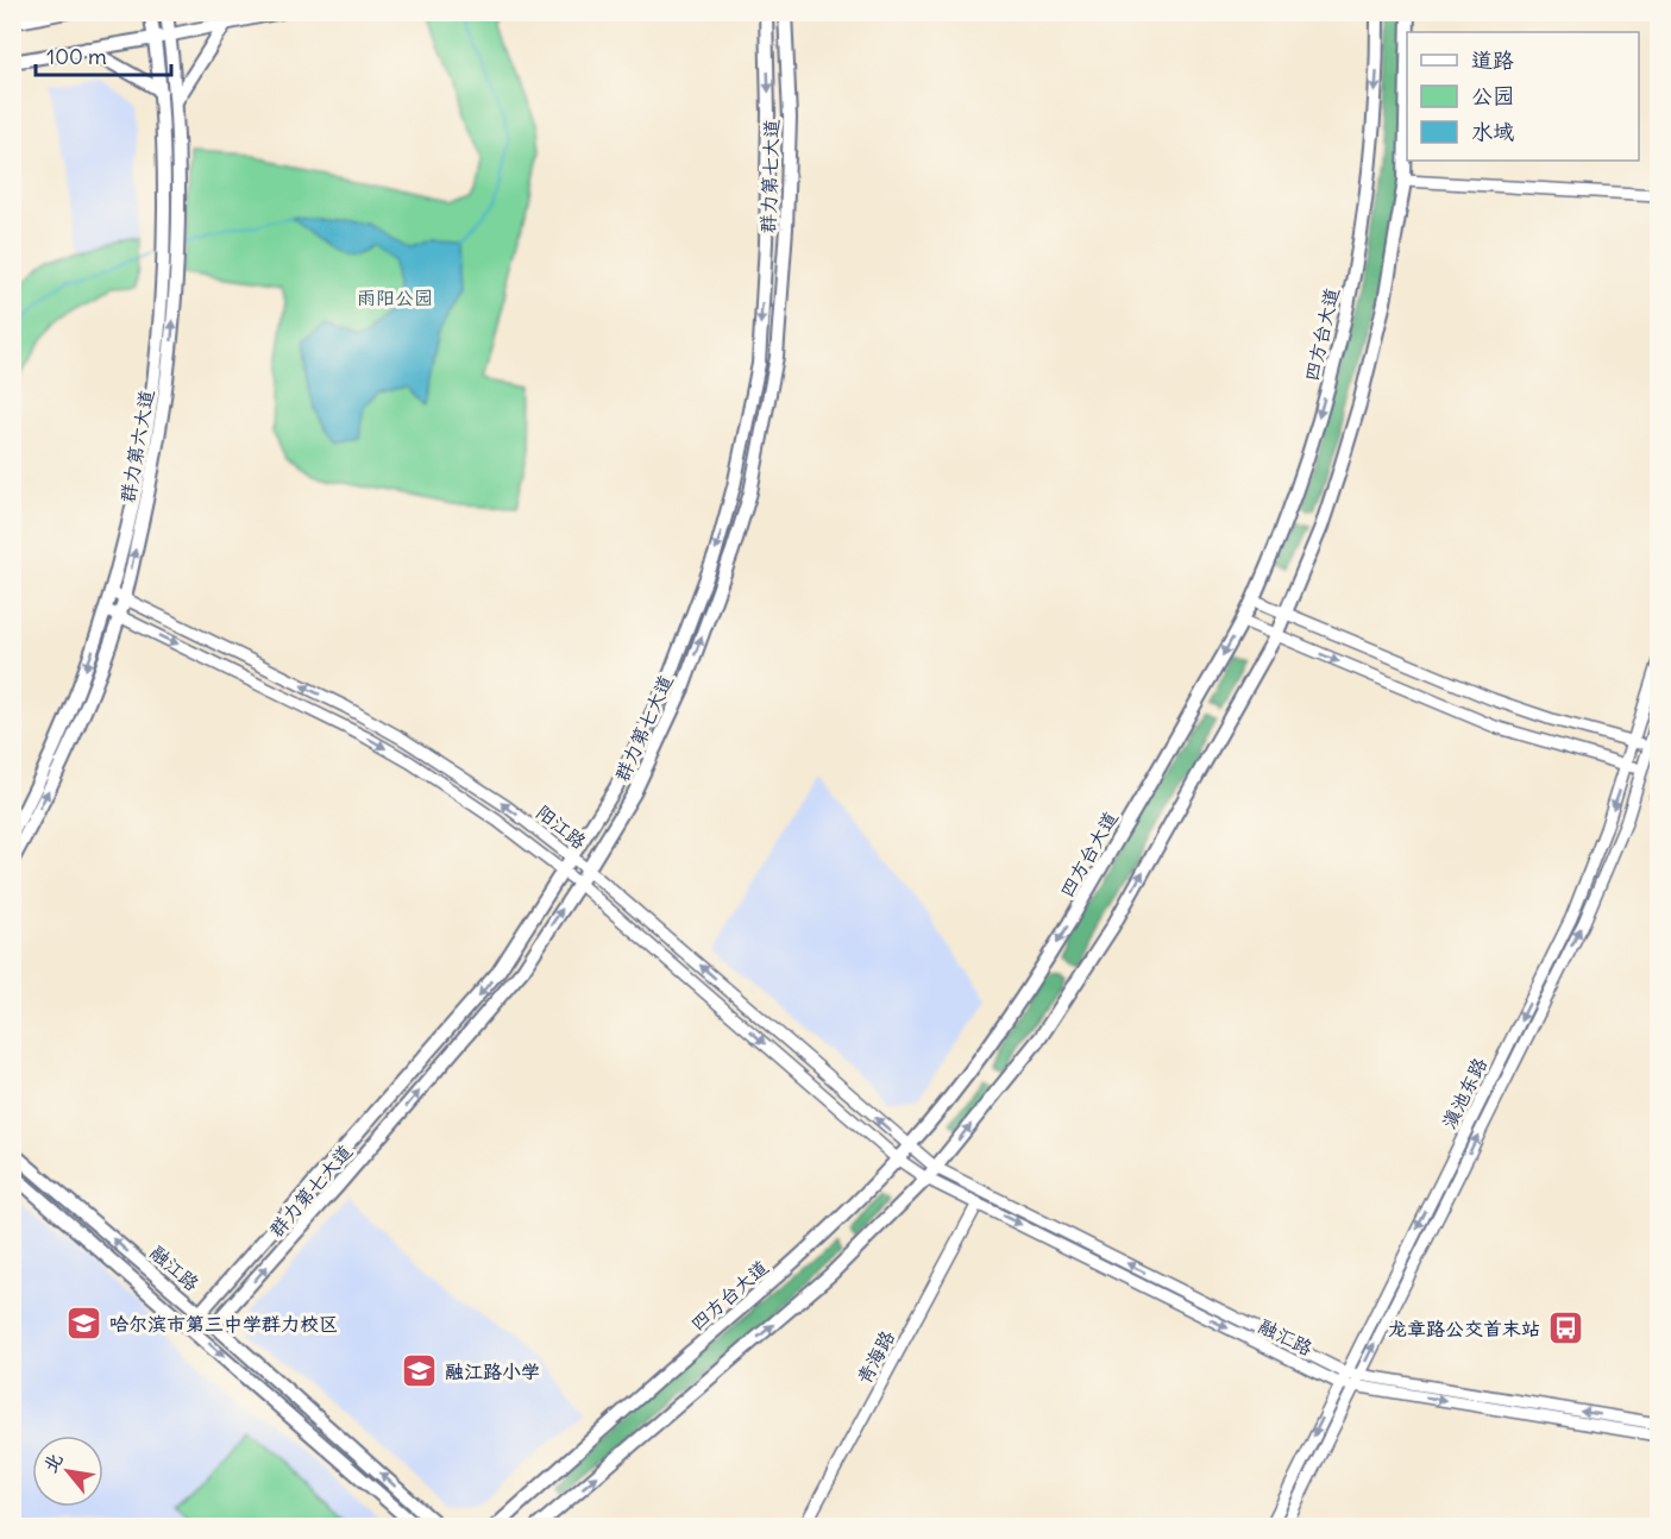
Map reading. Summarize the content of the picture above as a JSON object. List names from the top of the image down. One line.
{"streets":{"main road":["群力第七大道","四方台大道","群力第六大道","融江路"],"street":["阳江路","滇池东路","融汇路","青海路"]},"crossings":[["群力第七大道","阳江路"],["群力第七大道","融江路"],["四方台大道","阳江路"],["群力第六大道","阳江路"],["阳江路","融汇路"],["滇池东路","融汇路"],["融汇路","青海路"]],"parks":["雨阳公园"],"places":{"school or university":["哈尔滨市第三中学群力校区","融江路小学"],"bus stop":["龙章路公交首末站"]},"legend":["道路","公园","水域"],"scale_bar":"100 m","north":"top left"}
